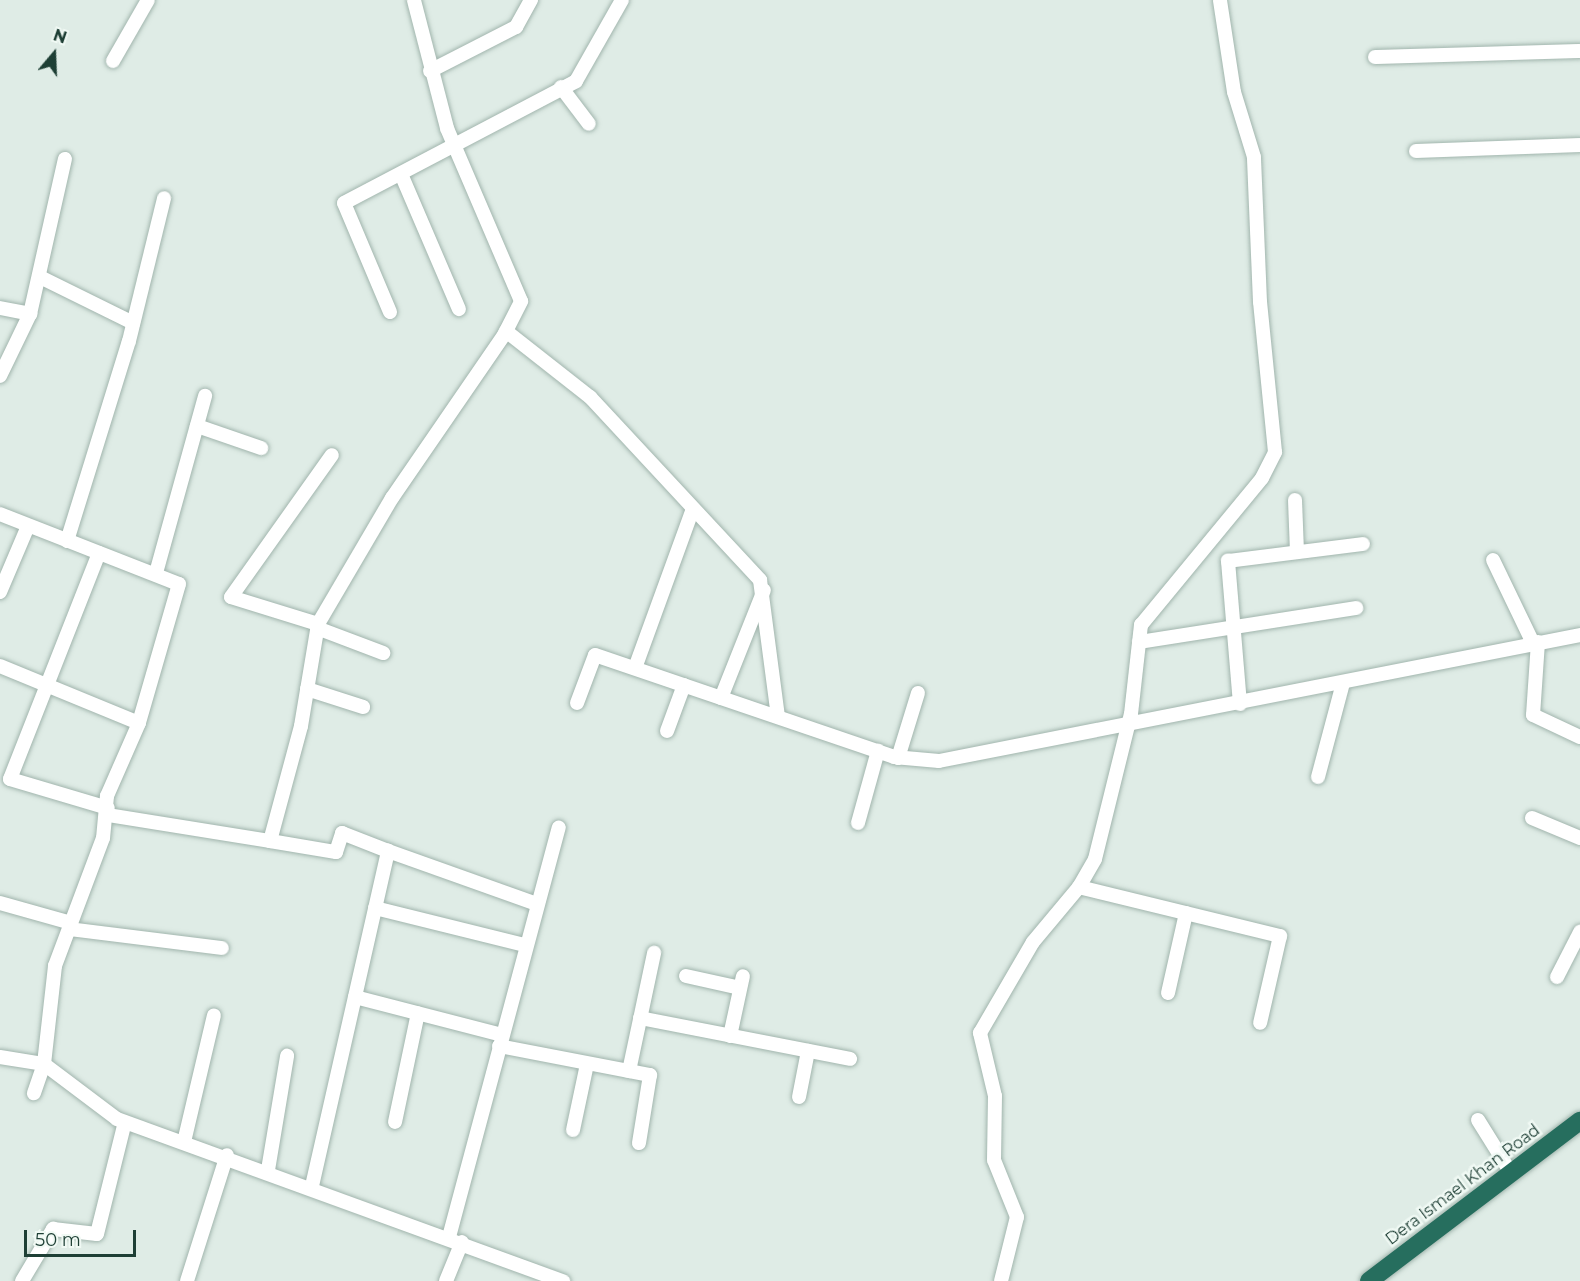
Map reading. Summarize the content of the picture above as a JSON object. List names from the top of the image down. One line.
{"streets":{"highway":["Dera Ismael Khan Road"]},"scale_bar":"50 m","north":"top"}
